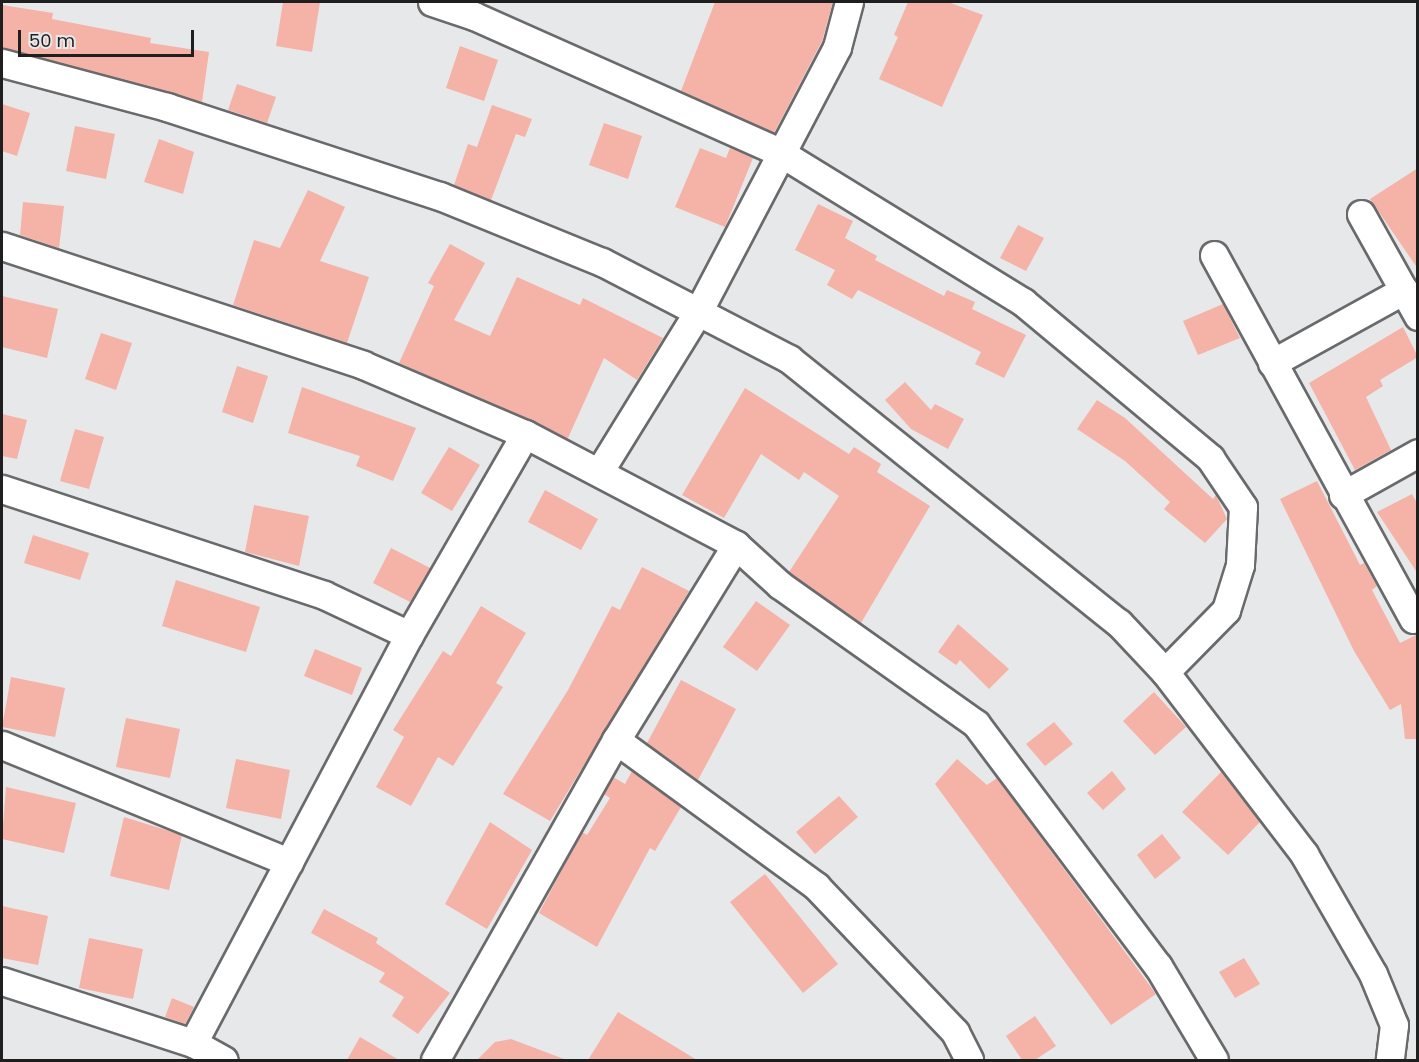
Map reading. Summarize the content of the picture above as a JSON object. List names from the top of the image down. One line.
{"scale_bar":"50 m"}
